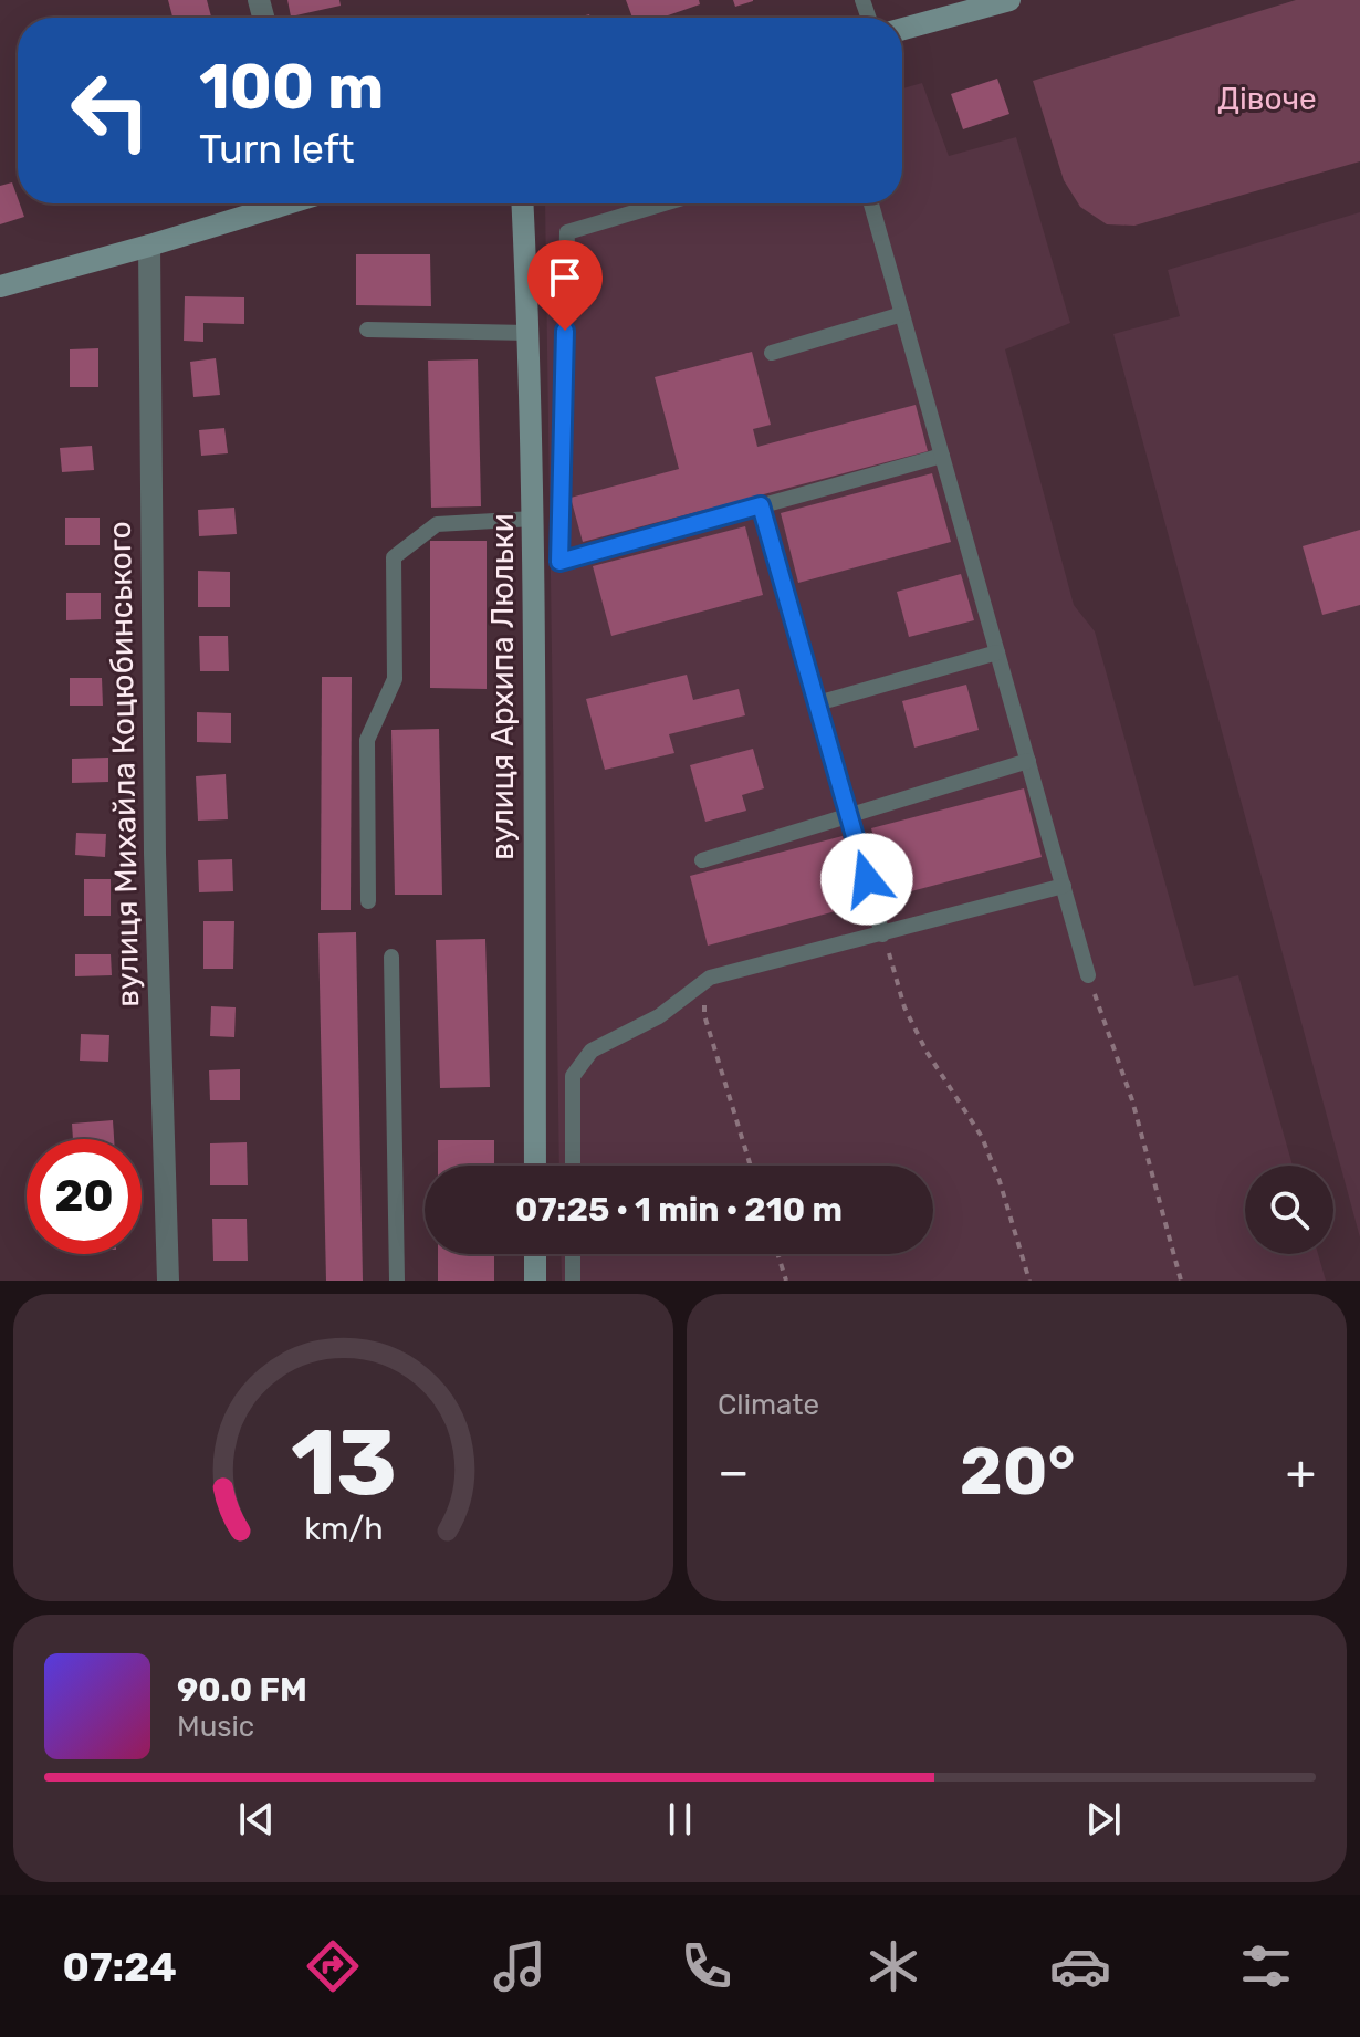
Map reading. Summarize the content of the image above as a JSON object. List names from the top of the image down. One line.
{"streets":{"street":["вулиця Архипа Люльки","вулиця Михайла Коцюбинського"]},"parks":["Дівоче"],"page":{"turn":["100 m","Turn left"],"limit":"20","trip":"07:25 · 1 min · 210 m","tile":"Climate","heat":["−","20°","+"],"song":["90.0 FM","Music"],"tabs":"07:24","gauge":["13","km/h"]}}
